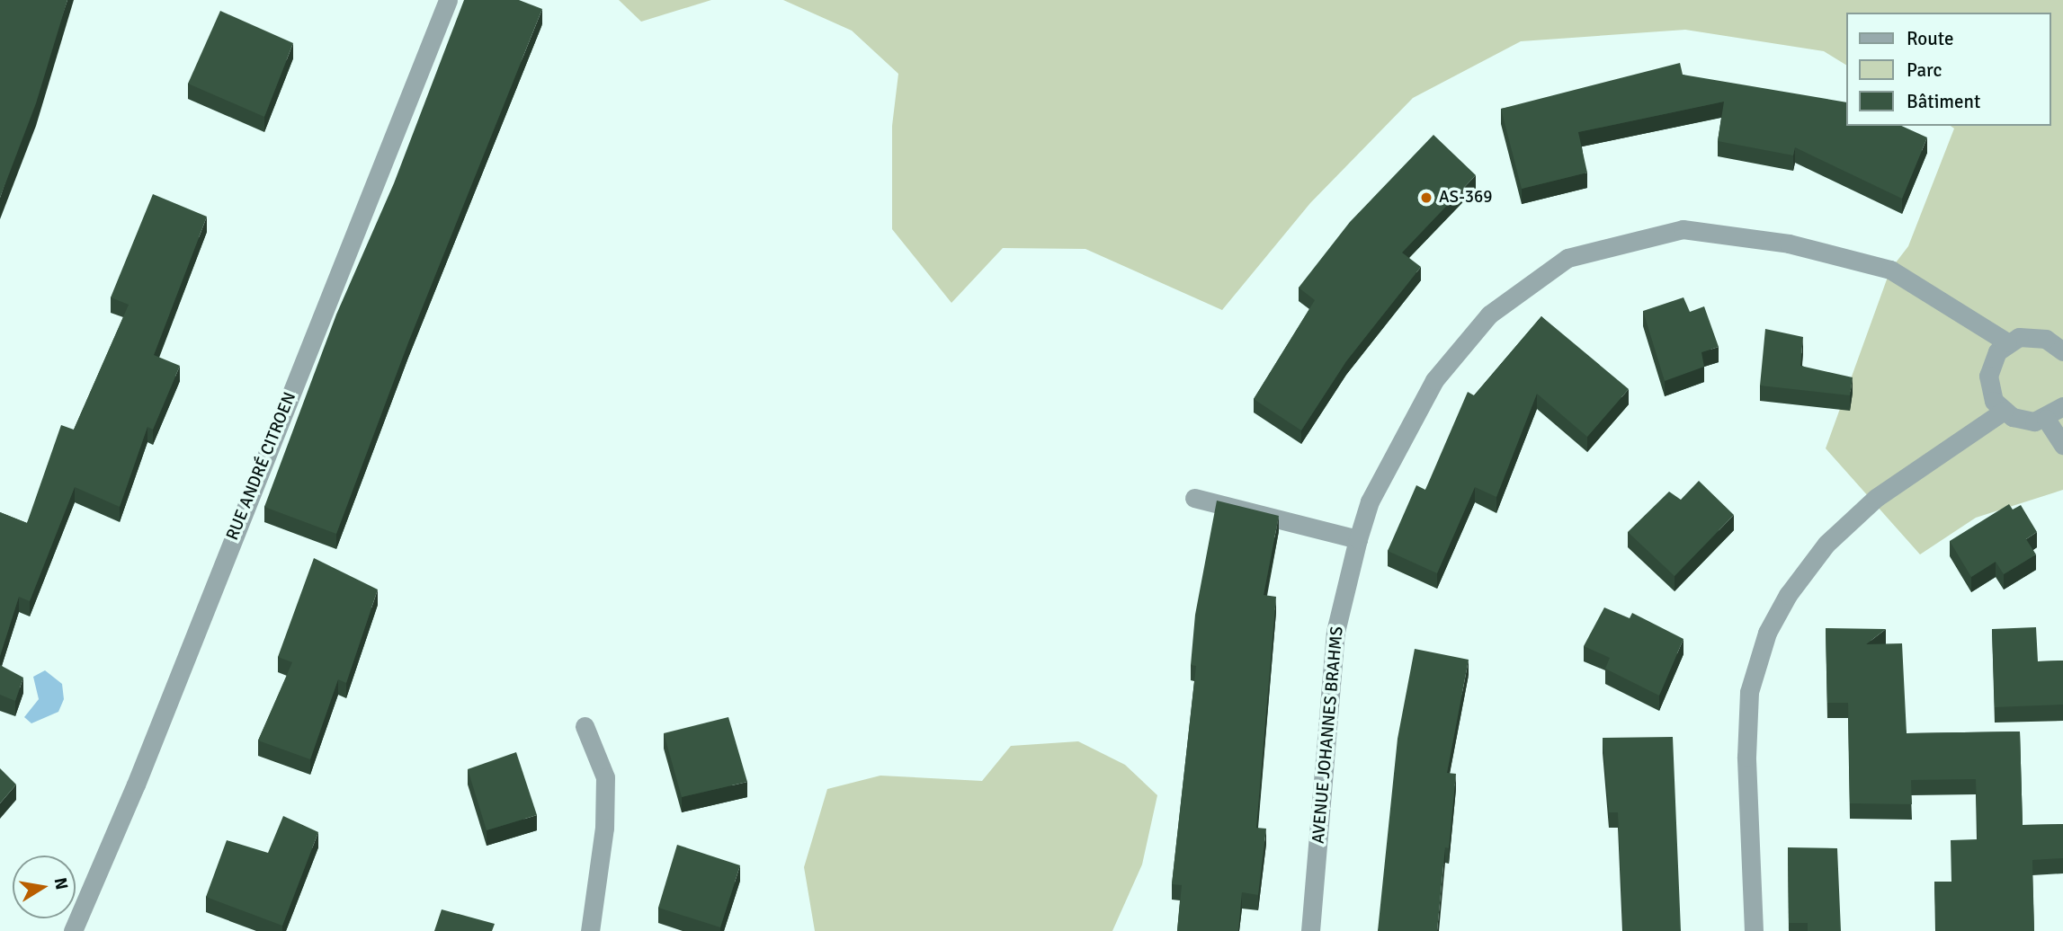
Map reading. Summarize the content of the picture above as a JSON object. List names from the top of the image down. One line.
{"streets":{"street":["RUE ANDRÉ CITROEN","AVENUE JOHANNES BRAHMS"]},"places":["AS-369"],"legend":["Route","Parc","Bâtiment"],"north":"right"}
